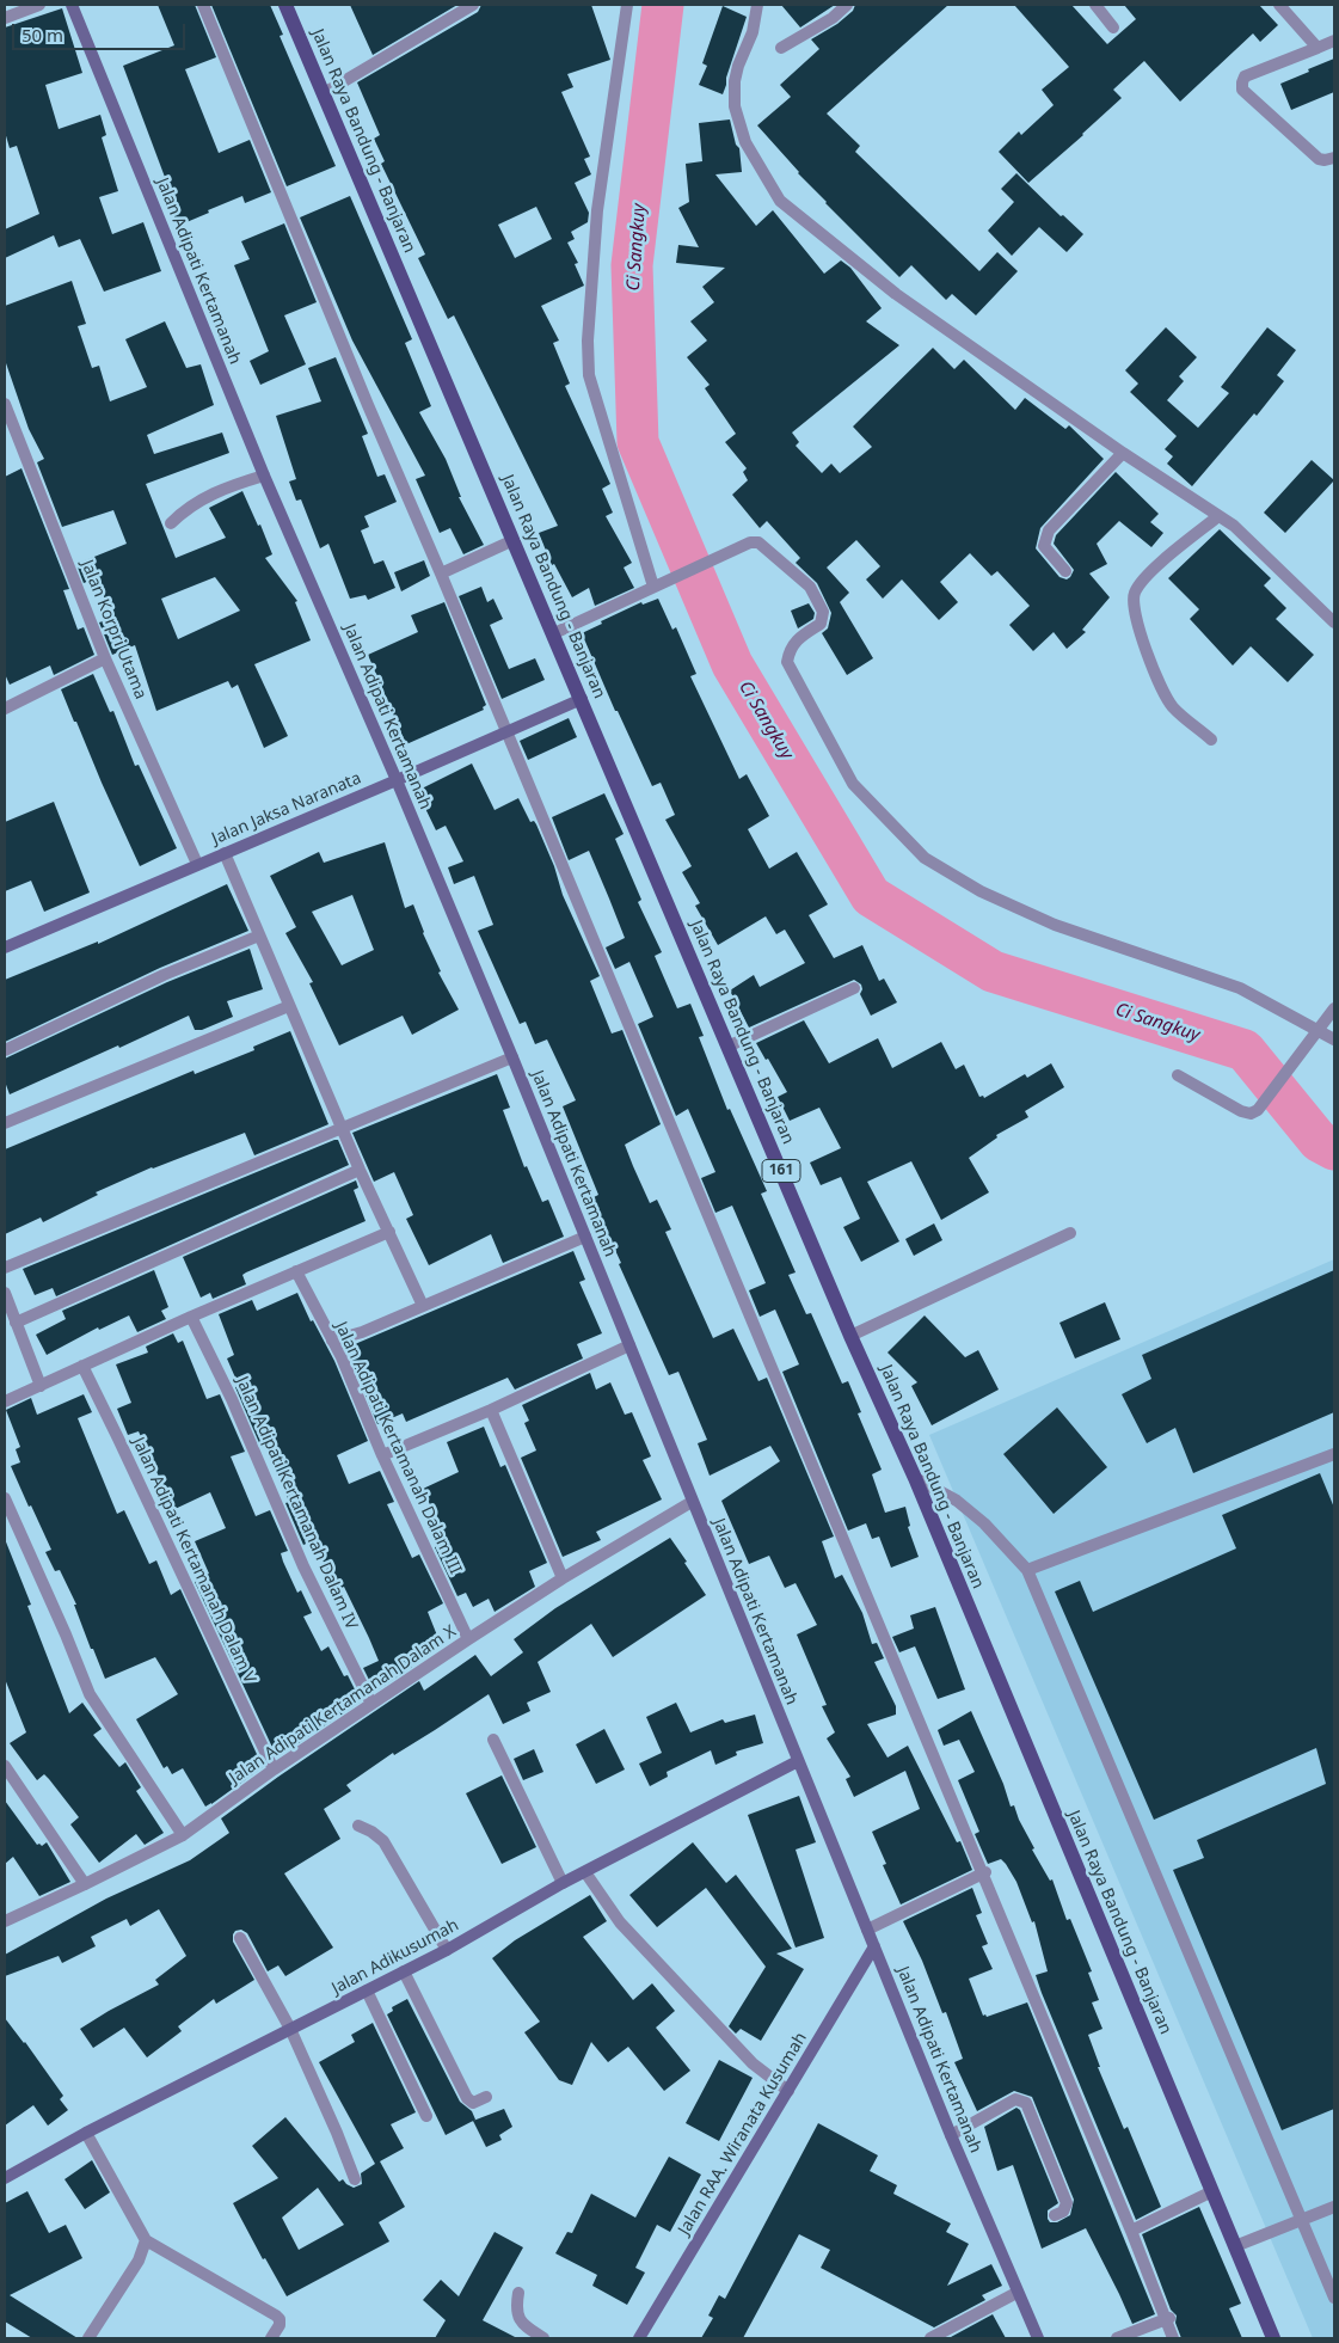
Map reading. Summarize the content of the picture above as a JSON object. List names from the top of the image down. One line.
{"streets":{"main road":["Jalan Raya Bandung - Banjaran","Jalan Adipati Kertamanah","Jalan Jaksa Naranata","161","Jalan Adikusumah","Jalan RAA. Wiranata Kusumah"],"street":["Jalan Korpri Utama","Jalan Adipati Kertamanah Dalam III","Jalan Adipati Kertamanah Dalam IV","Jalan Adipati Kertamanah Dalam V","Jalan Adipati Kertamanah Dalam X"]},"crossings":[["Jalan Raya Bandung - Banjaran","Jalan Jaksa Naranata"],["Jalan Adipati Kertamanah","Jalan Jaksa Naranata"],["Jalan Adipati Kertamanah","Jalan Adipati Kertamanah Dalam X"],["Jalan Adipati Kertamanah","Jalan Adikusumah"],["Jalan Adipati Kertamanah","Jalan RAA. Wiranata Kusumah"],["Jalan Korpri Utama","Jalan Jaksa Naranata"],["Jalan Adipati Kertamanah Dalam III","Jalan Adipati Kertamanah Dalam X"],["Jalan Adipati Kertamanah Dalam IV","Jalan Adipati Kertamanah Dalam X"],["Jalan Adipati Kertamanah Dalam V","Jalan Adipati Kertamanah Dalam X"]],"water":["Ci Sangkuy"],"scale_bar":"50 m"}
